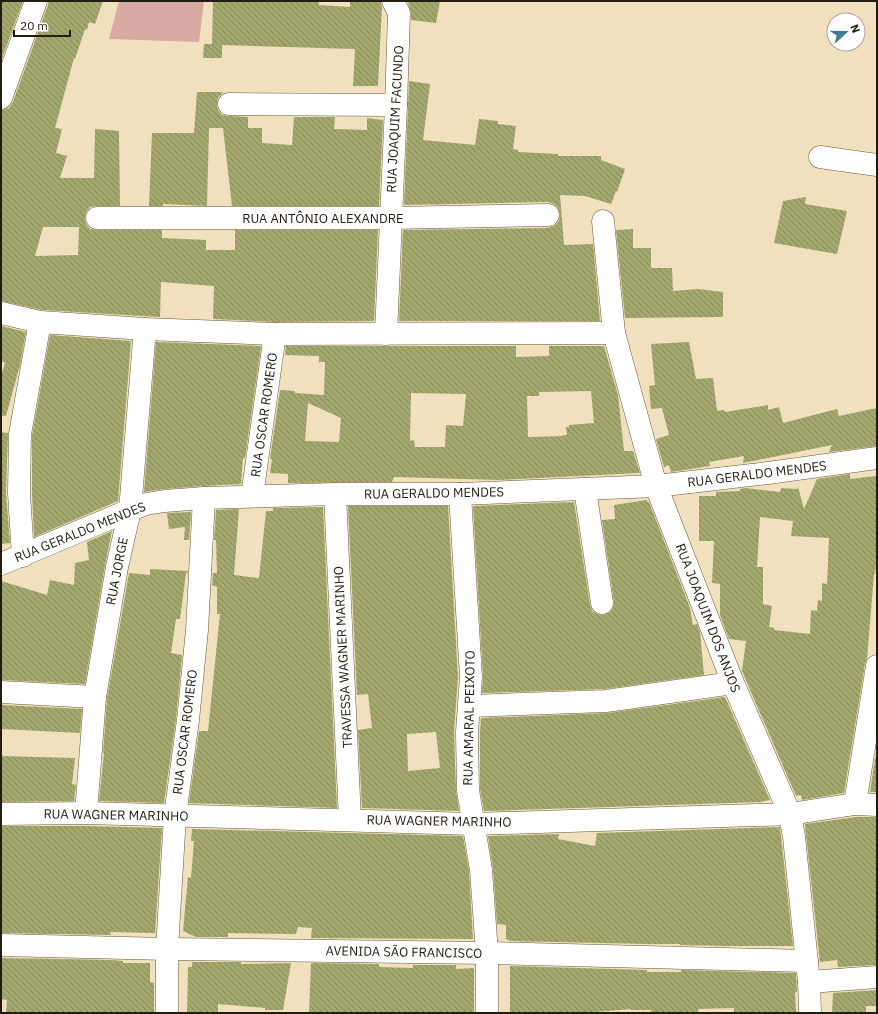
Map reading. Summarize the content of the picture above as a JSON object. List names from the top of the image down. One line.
{"streets":{"street":["RUA JOAQUIM FACUNDO","RUA ANTÔNIO ALEXANDRE","RUA OSCAR ROMERO","RUA GERALDO MENDES","RUA JORGE","RUA JOAQUIM DOS ANJOS","TRAVESSA WAGNER MARINHO","RUA AMARAL PEIXOTO","RUA WAGNER MARINHO","AVENIDA SÃO FRANCISCO"]},"crossings":[["RUA JOAQUIM FACUNDO","RUA ANTÔNIO ALEXANDRE"],["RUA OSCAR ROMERO","RUA GERALDO MENDES"],["RUA OSCAR ROMERO","RUA WAGNER MARINHO"],["RUA OSCAR ROMERO","AVENIDA SÃO FRANCISCO"],["RUA GERALDO MENDES","RUA JORGE"],["RUA GERALDO MENDES","RUA JOAQUIM DOS ANJOS"],["RUA GERALDO MENDES","TRAVESSA WAGNER MARINHO"],["RUA GERALDO MENDES","RUA AMARAL PEIXOTO"],["RUA JORGE","RUA WAGNER MARINHO"],["RUA JOAQUIM DOS ANJOS","RUA WAGNER MARINHO"],["RUA JOAQUIM DOS ANJOS","AVENIDA SÃO FRANCISCO"],["TRAVESSA WAGNER MARINHO","RUA WAGNER MARINHO"],["RUA AMARAL PEIXOTO","RUA WAGNER MARINHO"],["RUA AMARAL PEIXOTO","AVENIDA SÃO FRANCISCO"]],"scale_bar":"20 m","north":"right"}
